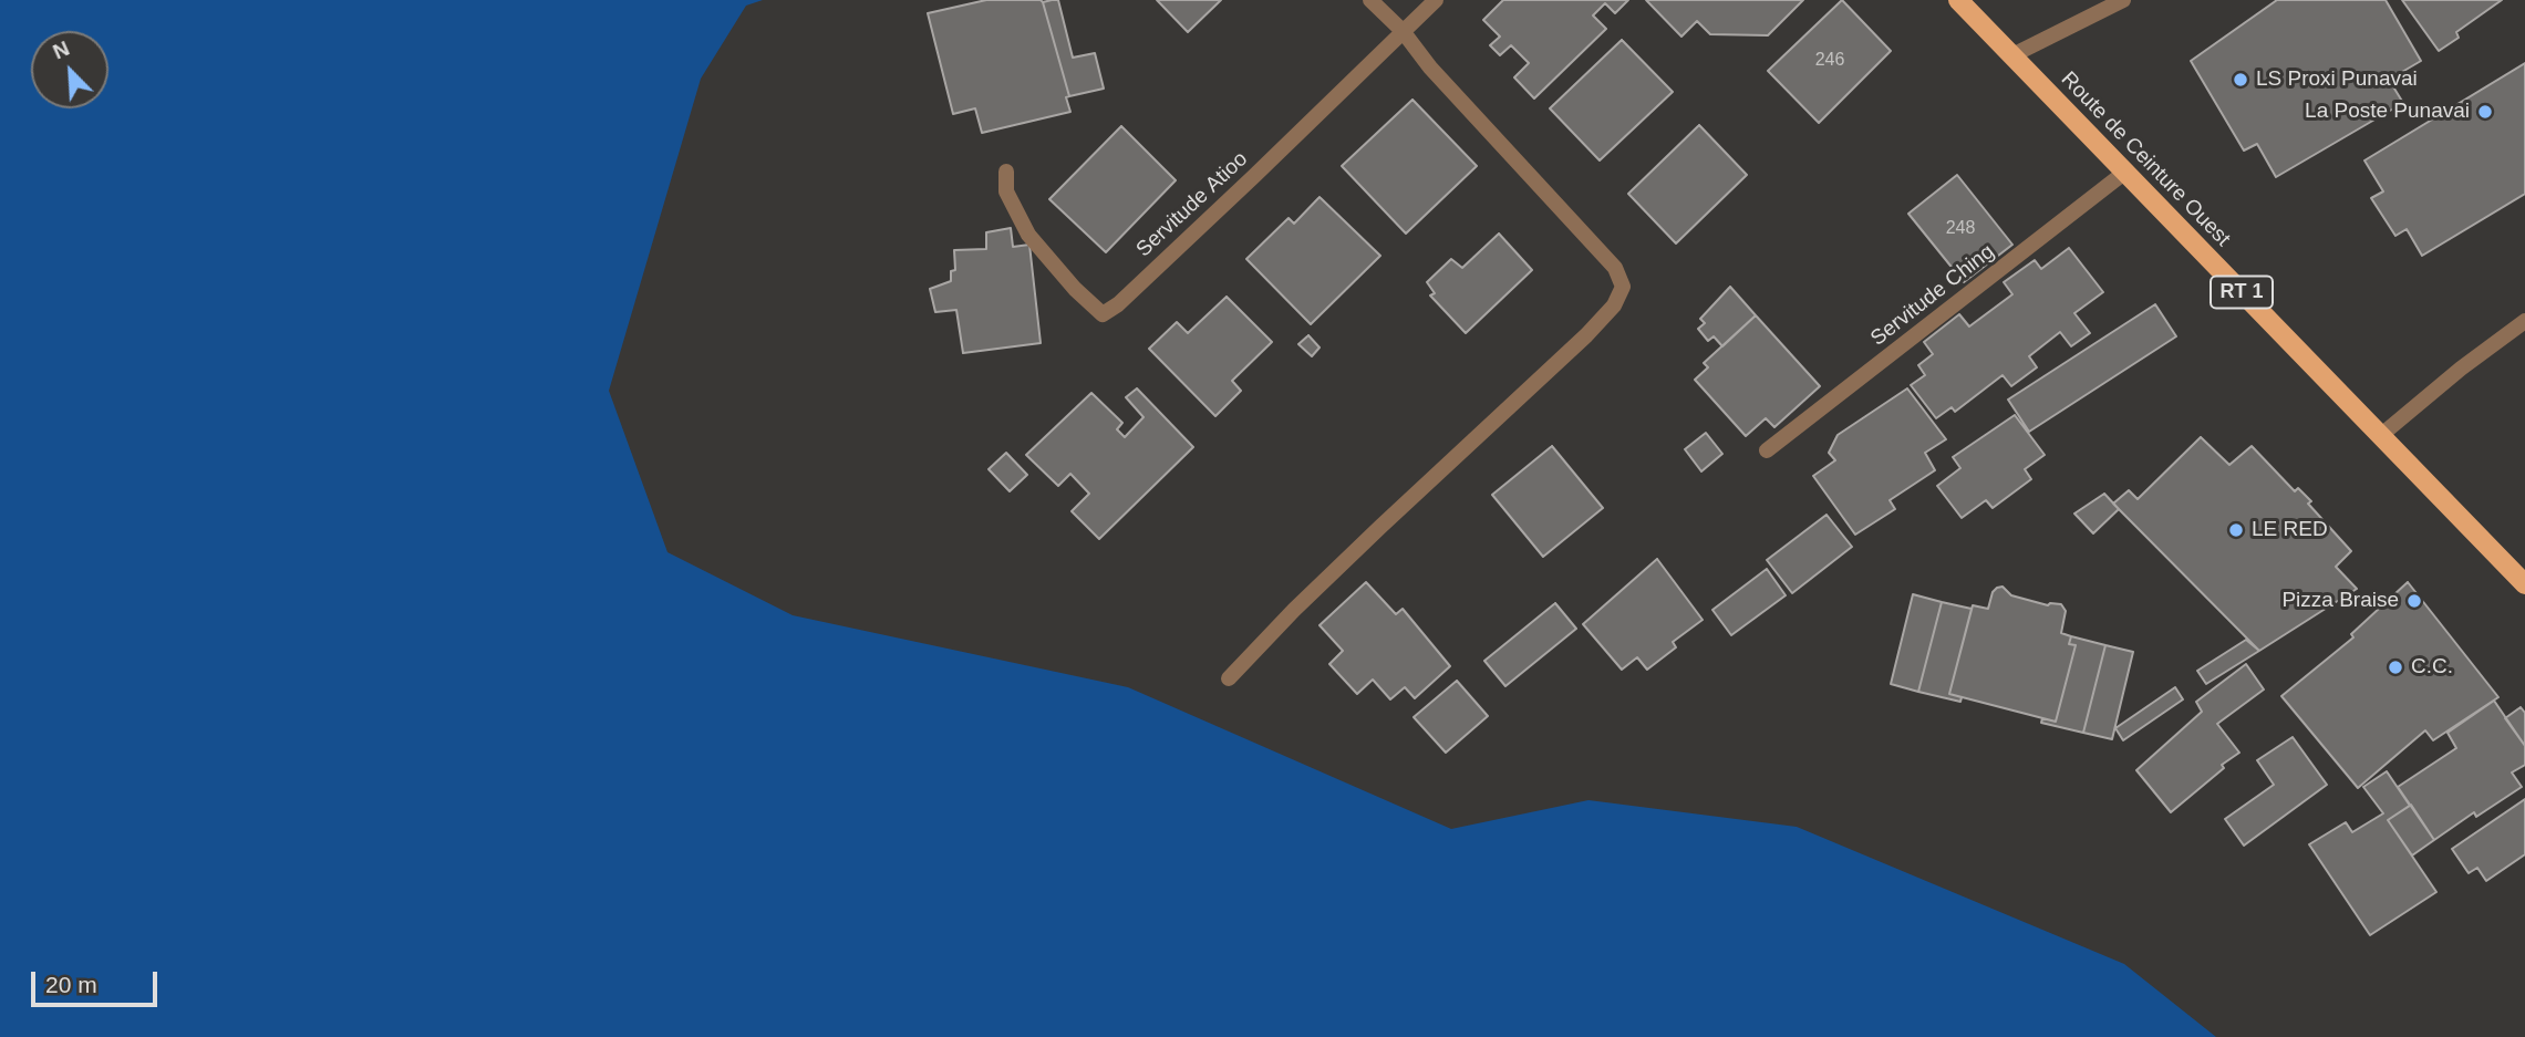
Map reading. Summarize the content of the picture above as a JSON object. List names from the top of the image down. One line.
{"streets":{"main road":["Route de Ceinture Ouest","RT 1"],"street":["Servitude Atioo","Servitude Ching"]},"crossings":[["Route de Ceinture Ouest","Servitude Ching"]],"places":["LS Proxi Punavai","La Poste Punavai","LE RED","Pizza Braise","C.C."],"house_numbers":["246","248"],"scale_bar":"20 m","north":"top left"}
